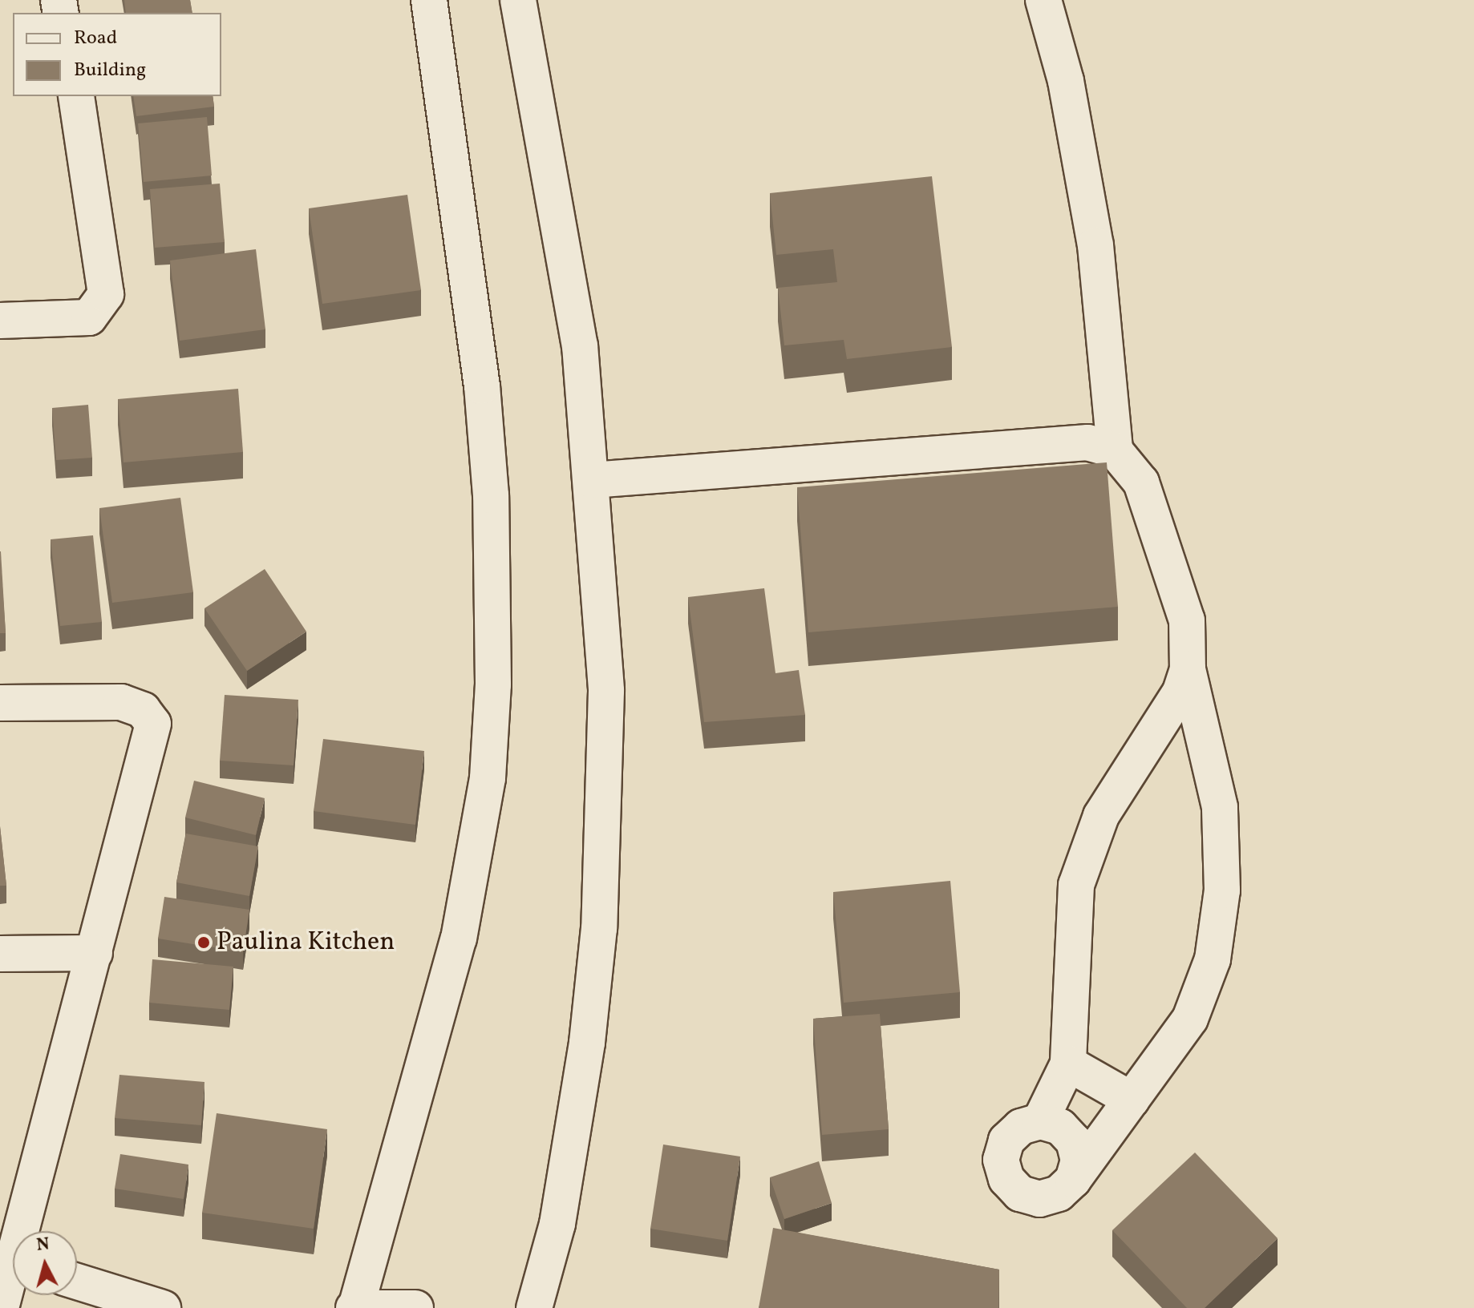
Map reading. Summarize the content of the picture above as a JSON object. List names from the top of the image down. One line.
{"places":["Paulina Kitchen"],"legend":["Road","Building"],"north":"top"}
